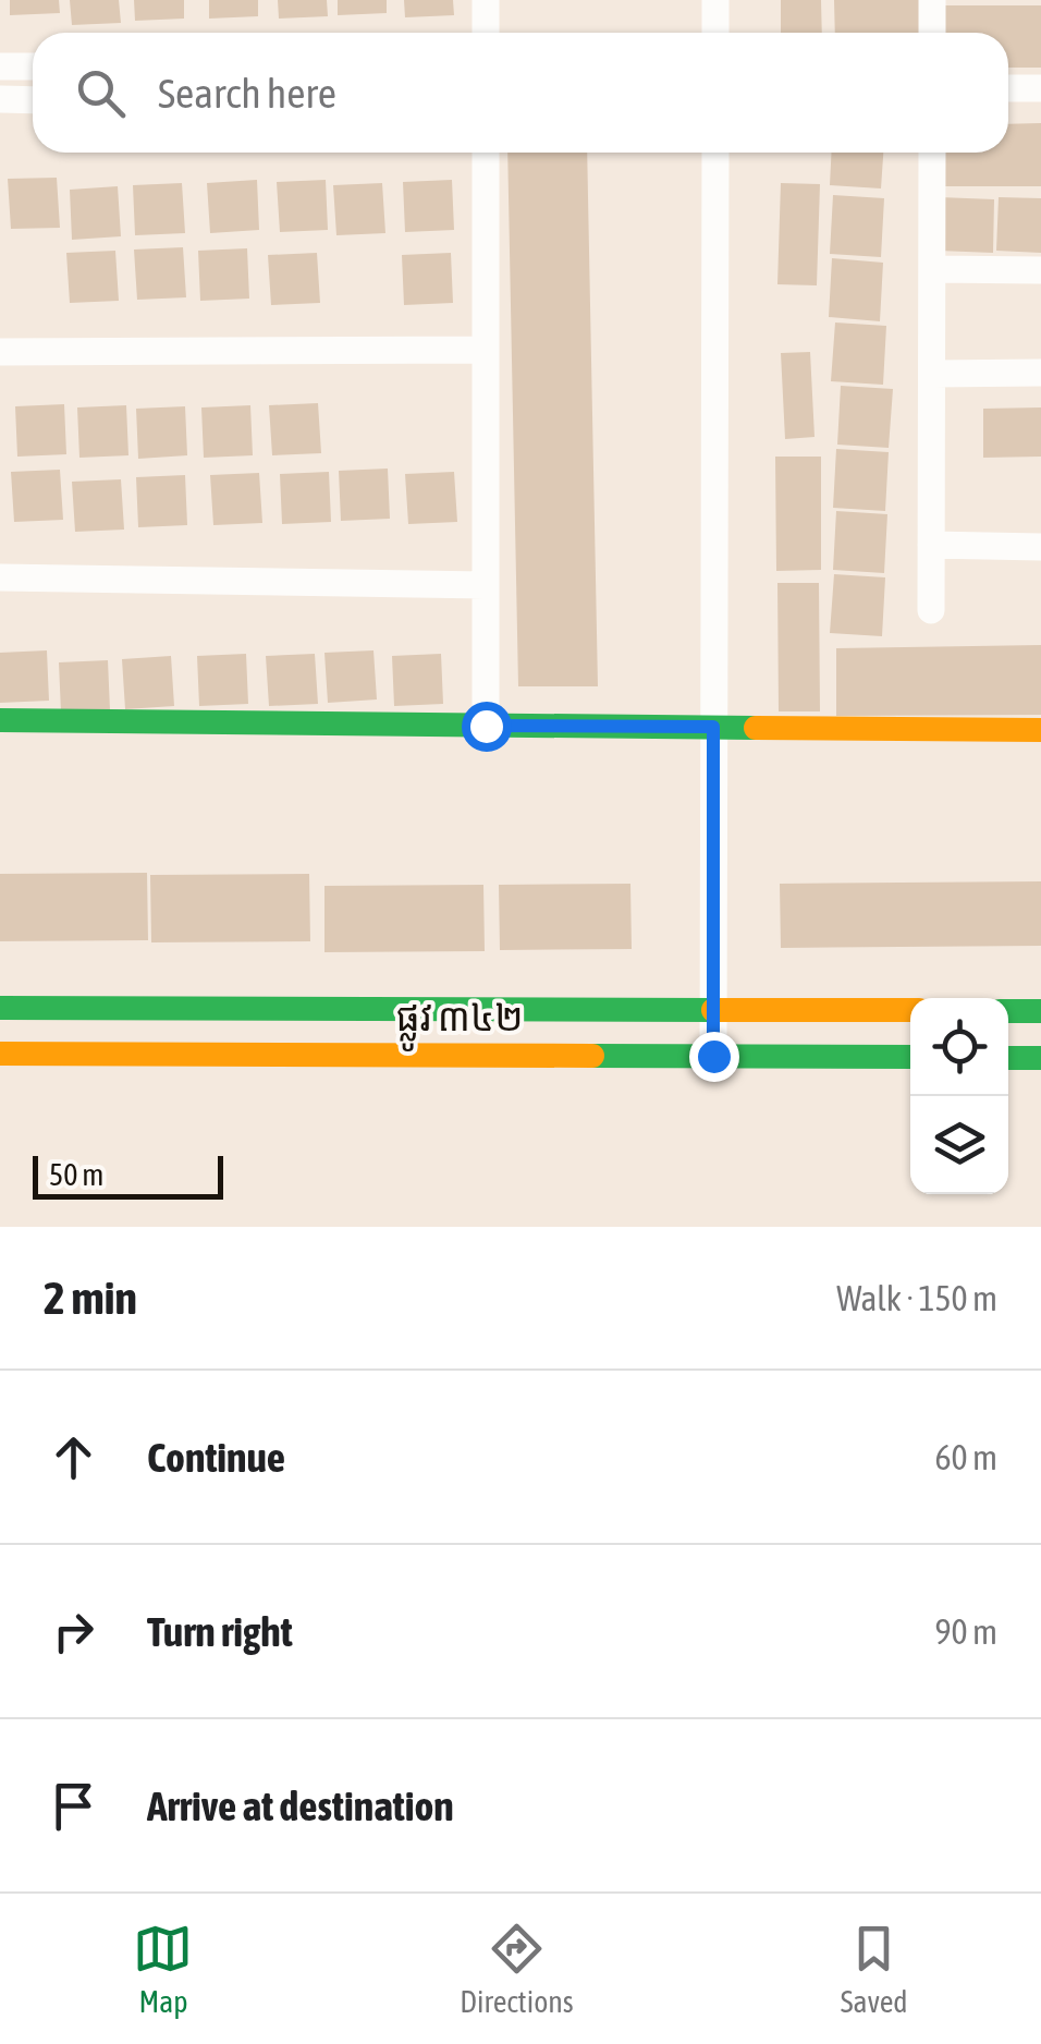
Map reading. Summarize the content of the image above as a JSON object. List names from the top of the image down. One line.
{"streets":{"main road":["ផ្លូវ ៣៤២"]},"scale_bar":"50 m","page":{"search":"Search here","scale":"50 m","heading":["2 min","Walk · 150 m"],"list":[["Continue","60 m"],["Turn right","90 m"],"Arrive at destination"],"nav":["Map","Directions","Saved"]}}
